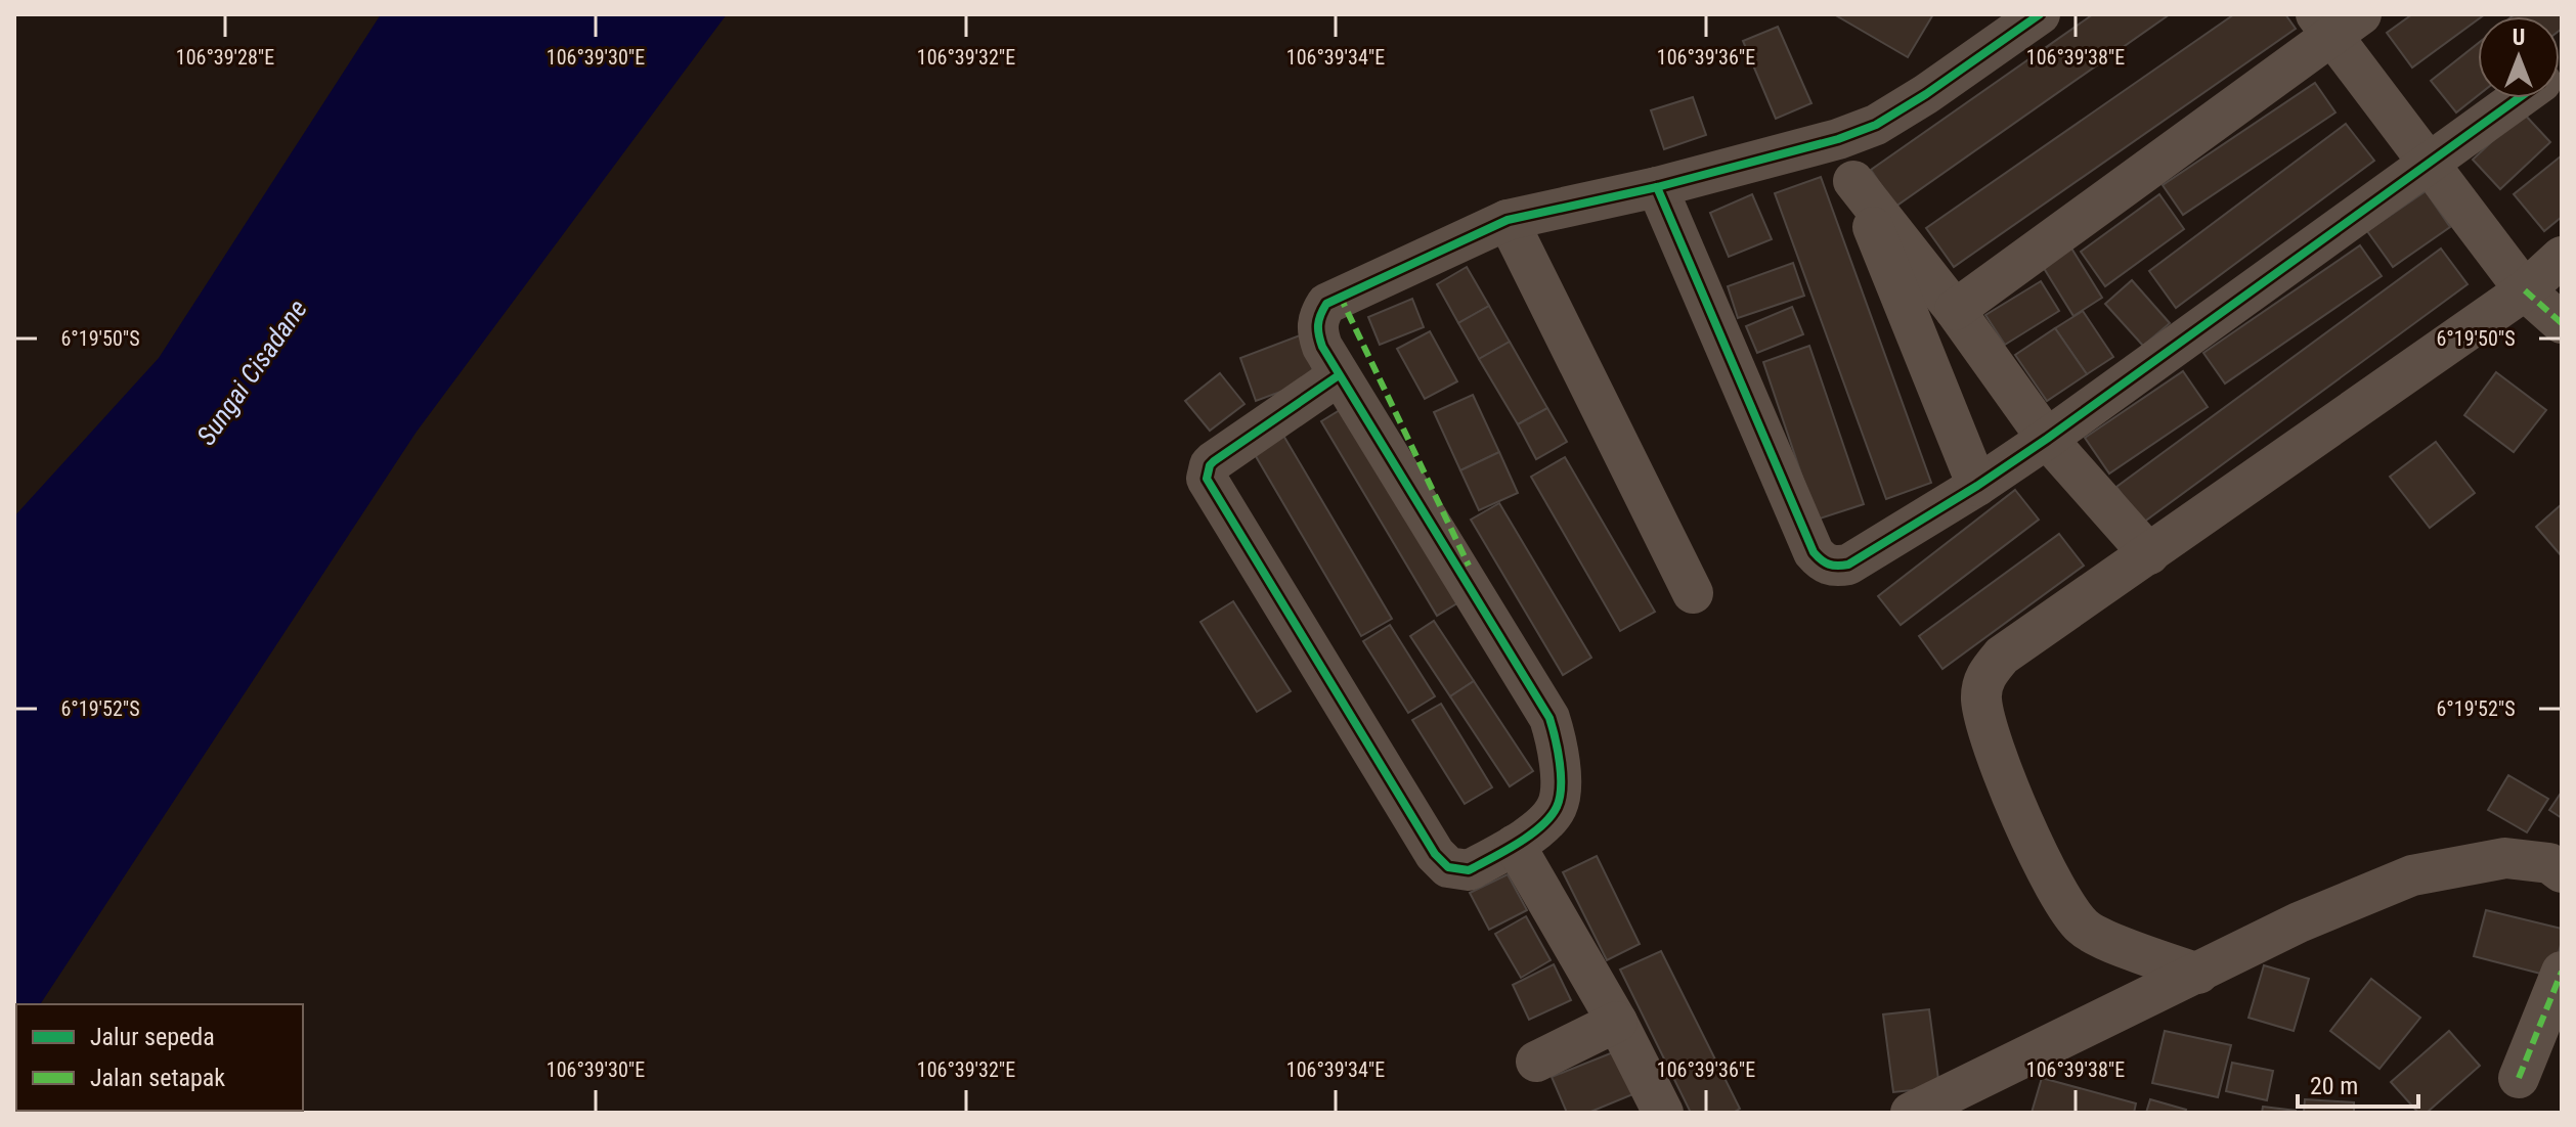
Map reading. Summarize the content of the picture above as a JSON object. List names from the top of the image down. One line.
{"water":["Sungai Cisadane"],"legend":["Jalur sepeda","Jalan setapak"],"scale_bar":"20 m","north":"top","coordinates":["106°39'28\"E","106°39'30\"E","106°39'32\"E","106°39'34\"E","106°39'36\"E","106°39'38\"E","6°19'50\"S","6°19'52\"S"]}
